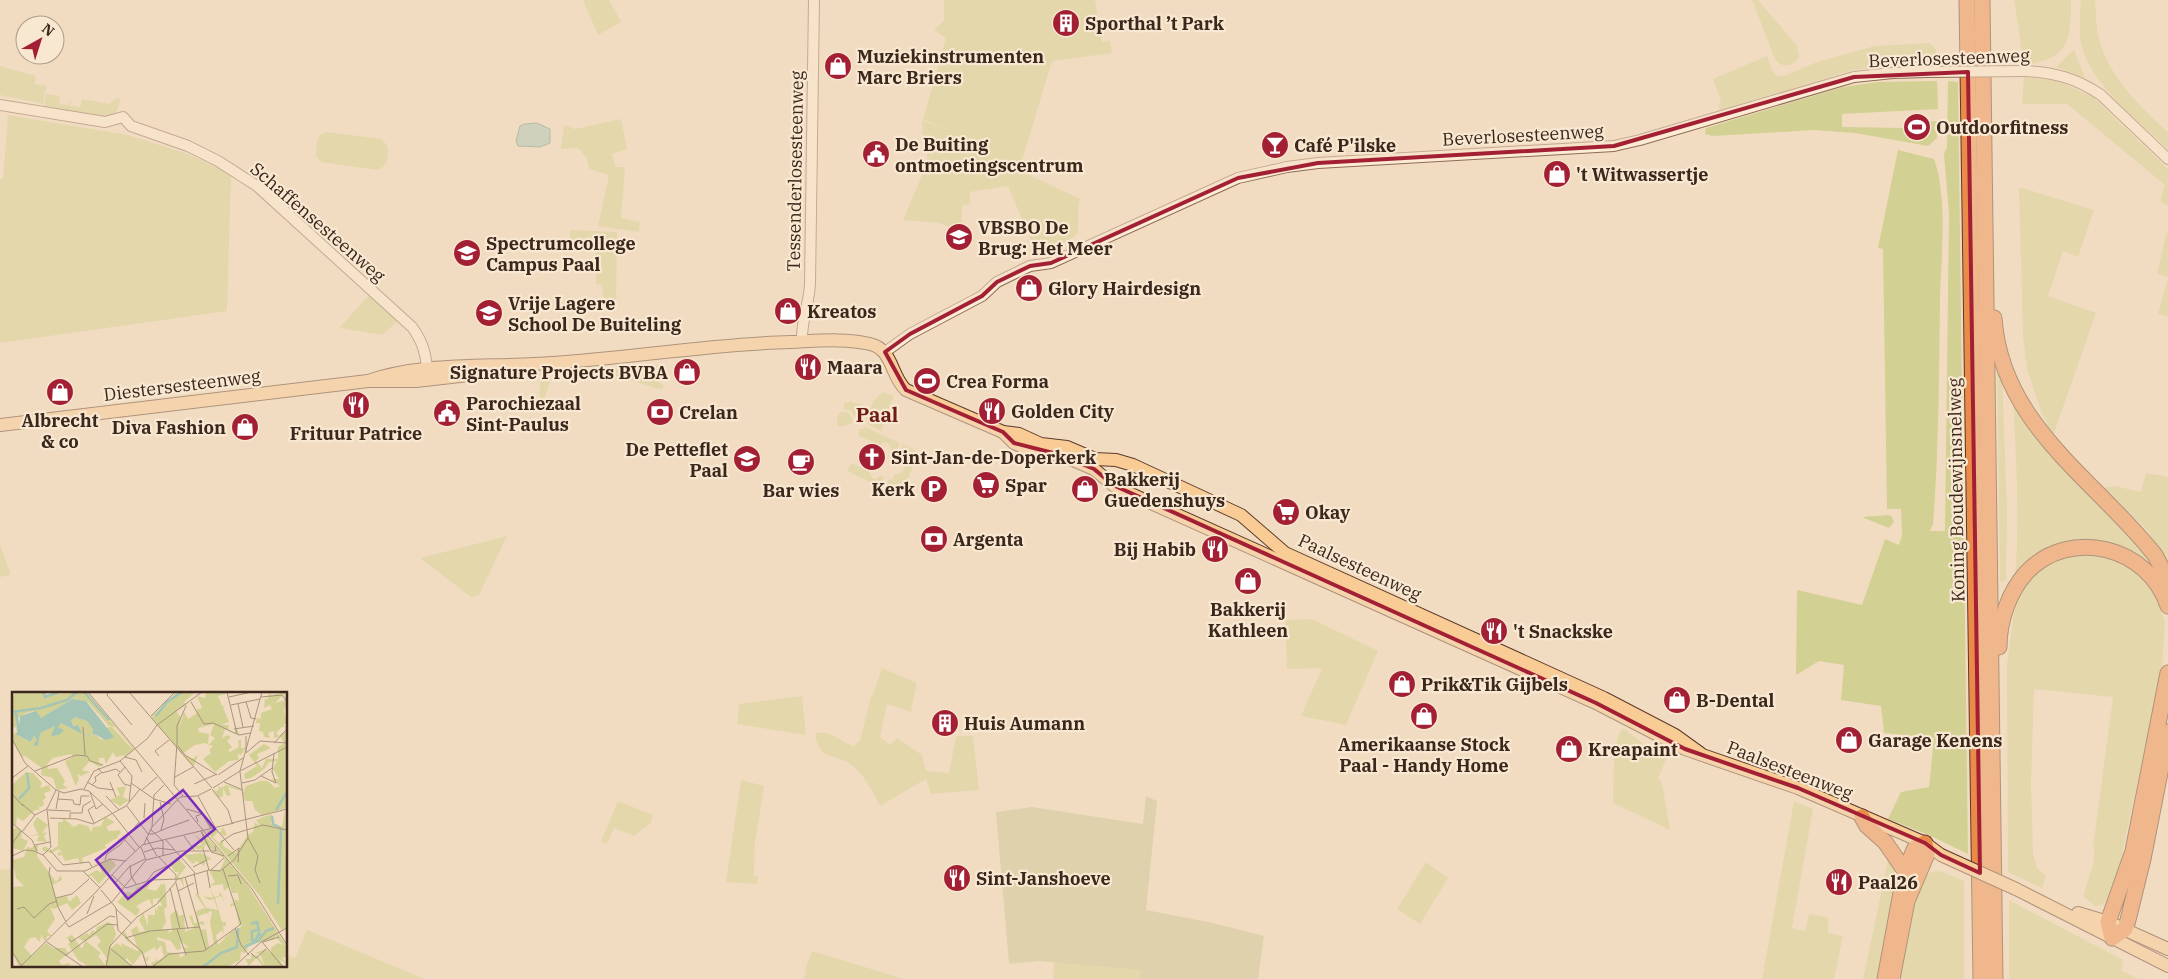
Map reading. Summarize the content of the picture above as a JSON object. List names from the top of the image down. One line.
{"streets":{"highway":["Koning Boudewijnsnelweg"],"main road":["Diestersesteenweg","Paalsesteenweg"],"street":["Beverlosesteenweg","Tessenderlosesteenweg","Schaffensesteenweg"]},"crossings":[["Beverlosesteenweg","Diestersesteenweg"],["Beverlosesteenweg","Paalsesteenweg"],["Tessenderlosesteenweg","Diestersesteenweg"],["Schaffensesteenweg","Diestersesteenweg"],["Diestersesteenweg","Paalsesteenweg"]],"districts":["Paal"],"places":{"building":["Sporthal ’t Park","Huis Aumann"],"shop":["Muziekinstrumenten Marc Briers","'t Witwassertje","Glory Hairdesign","Kreatos","Signature Projects BVBA","Albrecht & co","Diva Fashion","Bakkerij Guedenshuys","Bakkerij Kathleen","Prik&Tik Gijbels","B-Dental","Amerikaanse Stock Paal - Handy Home","Garage Kenens","Kreapaint"],"sports":["Outdoorfitness","Crea Forma"],"bar":["Café P'ilske"],"public building":["De Buiting ontmoetingscentrum","Parochiezaal Sint-Paulus"],"school or university":["VBSBO De Brug: Het Meer","Spectrumcollege Campus Paal","Vrije Lagere School De Buiteling","De Petteflet Paal"],"restaurant":["Maara","Frituur Patrice","Golden City","Bij Habib","'t Snackske","Sint-Janshoeve","Paal26"],"bank":["Crelan","Argenta"],"church":["Sint-Jan-de-Doperkerk"],"cafe":["Bar wies"],"supermarket":["Spar","Okay"],"parking":["Kerk"]},"north":"top right"}
